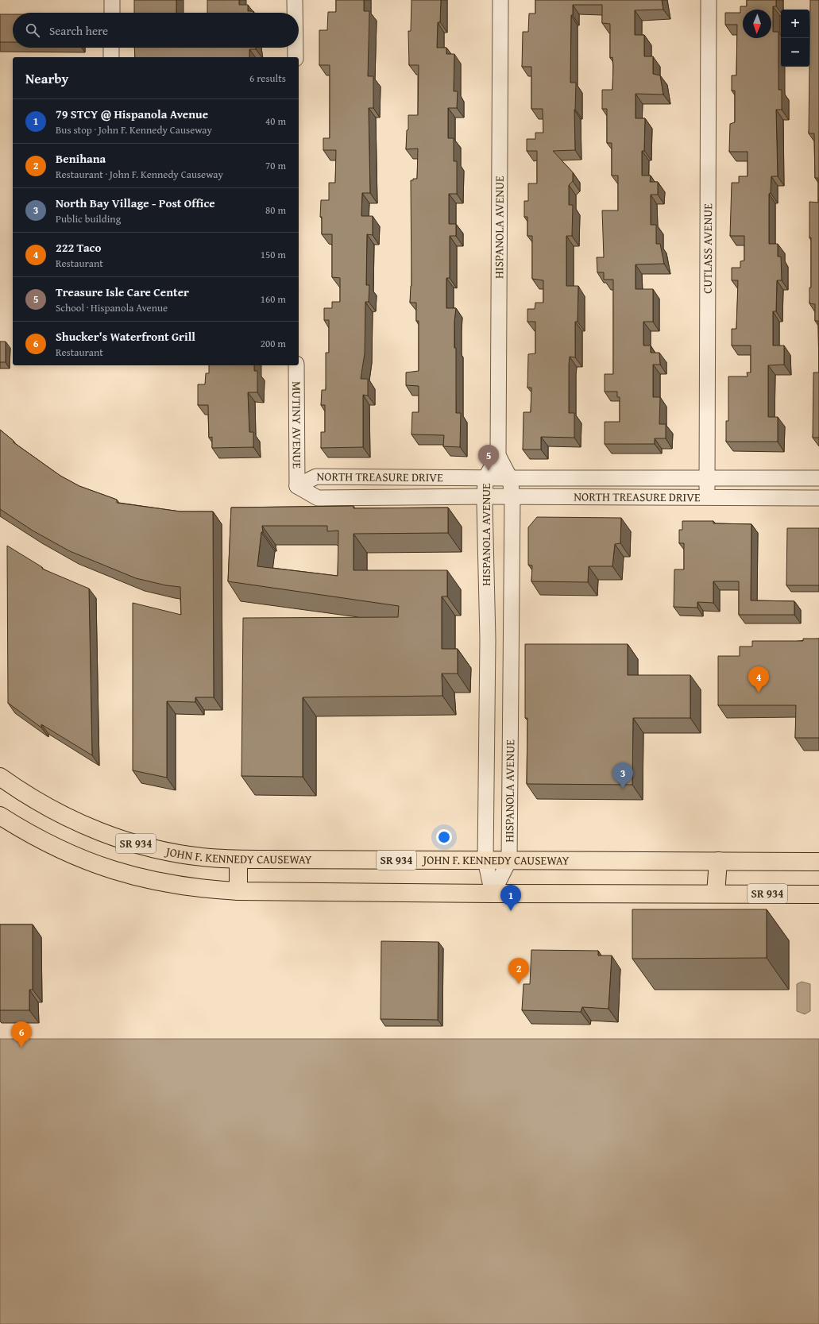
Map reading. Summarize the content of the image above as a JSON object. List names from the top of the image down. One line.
{"streets":{"main road":["SR 934","JOHN F. KENNEDY CAUSEWAY"],"street":["HISPANOLA AVENUE","CUTLASS AVENUE","MUTINY AVENUE","NORTH TREASURE DRIVE"]},"crossings":[["HISPANOLA AVENUE","NORTH TREASURE DRIVE"],["HISPANOLA AVENUE","SR 934"],["HISPANOLA AVENUE","JOHN F. KENNEDY CAUSEWAY"],["CUTLASS AVENUE","NORTH TREASURE DRIVE"],["MUTINY AVENUE","NORTH TREASURE DRIVE"]],"north":"bottom","page":{"map_buttons":["+","−"],"search":"Search here","heading":["Nearby","6 results"],"list":[{"mark":"1","name":"79 STCY @ Hispanola Avenue","note":"Bus stop · John F. Kennedy Causeway","value":"40 m"},{"mark":"2","name":"Benihana","note":"Restaurant · John F. Kennedy Causeway","value":"70 m"},{"mark":"3","name":"North Bay Village - Post Office","note":"Public building","value":"80 m"},{"mark":"4","name":"222 Taco","note":"Restaurant","value":"150 m"},{"mark":"5","name":"Treasure Isle Care Center","note":"School · Hispanola Avenue","value":"160 m"},{"mark":"6","name":"Shucker's Waterfront Grill","note":"Restaurant","value":"200 m"}],"pins":["5","4","3","1","2","6"]}}
